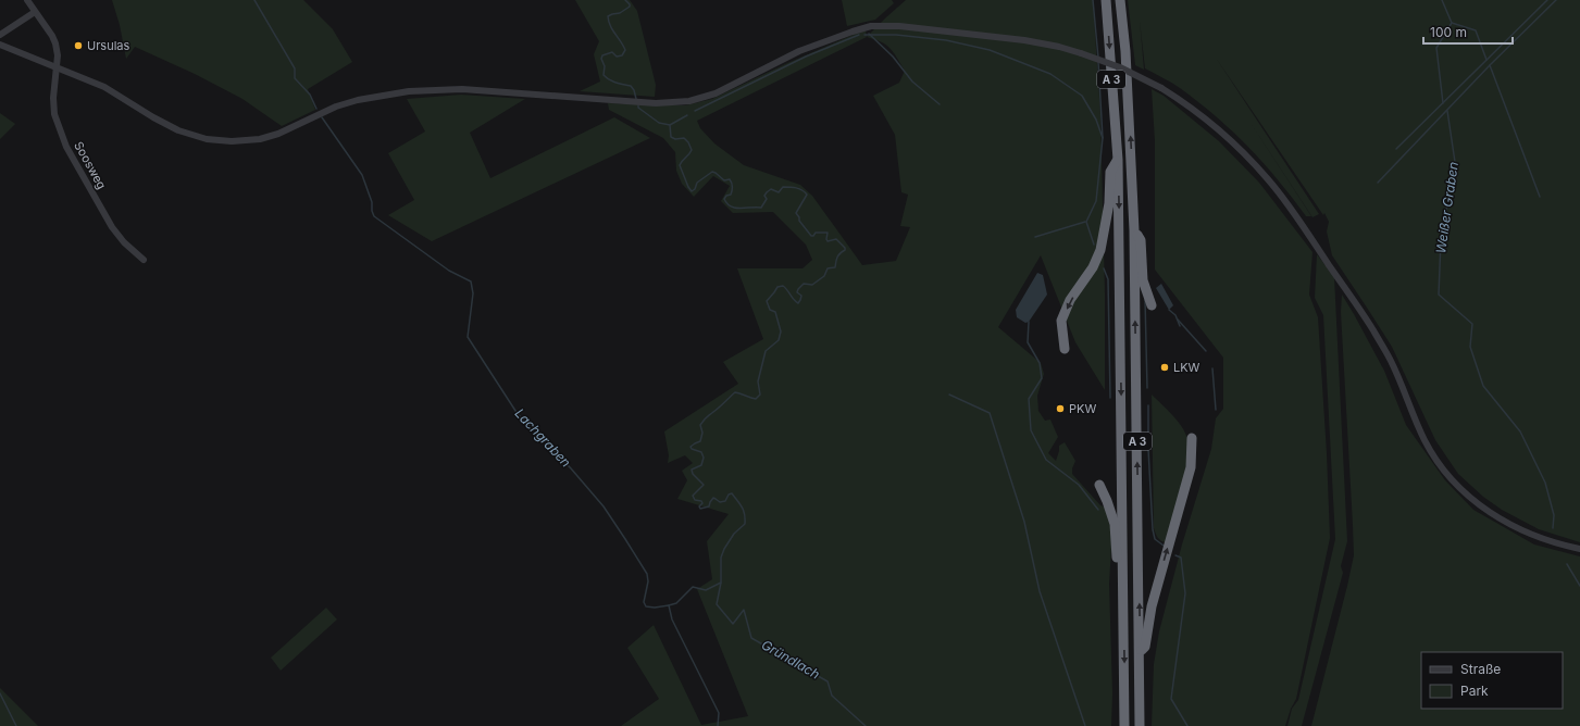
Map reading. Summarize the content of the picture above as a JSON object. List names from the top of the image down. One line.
{"streets":{"highway":["A 3"],"street":["Soosweg"]},"water":["Weißer Graben","Lachgraben","Gründlach"],"places":["Ursulas","LKW","PKW"],"legend":["Straße","Park"],"scale_bar":"100 m"}
